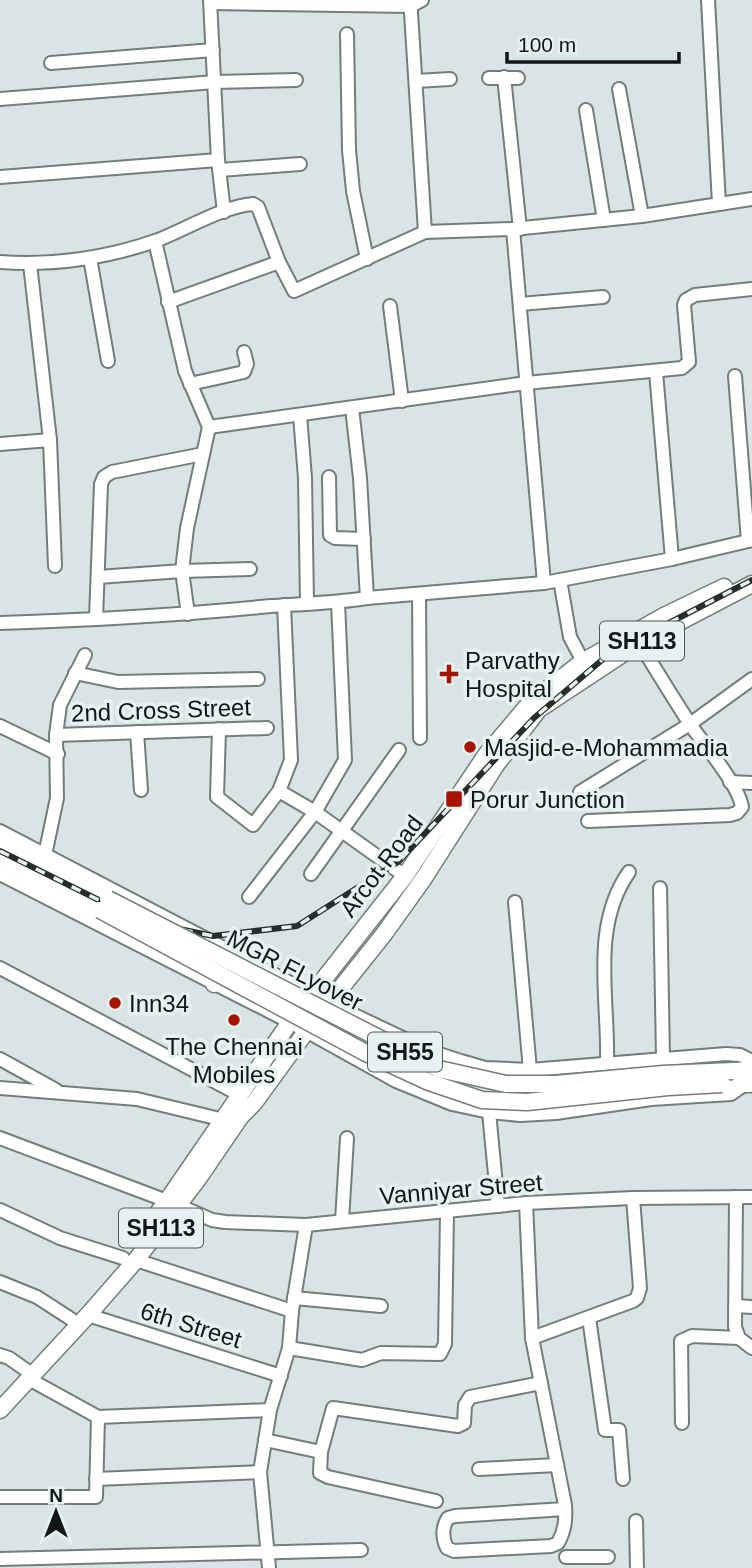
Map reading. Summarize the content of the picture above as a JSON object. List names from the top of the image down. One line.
{"streets":{"main road":["SH113","Arcot Road","MGR FLyover","SH55"],"street":["2nd Cross Street","Vanniyar Street","6th Street"]},"crossings":[["SH113","Arcot Road"],["SH113","Vanniyar Street"],["SH113","6th Street"]],"places":{"health":["Parvathy Hospital"],"other":["Masjid-e-Mohammadia","Inn34","The Chennai Mobiles"],"transit":["Porur Junction"]},"scale_bar":"100 m","north":"top"}
